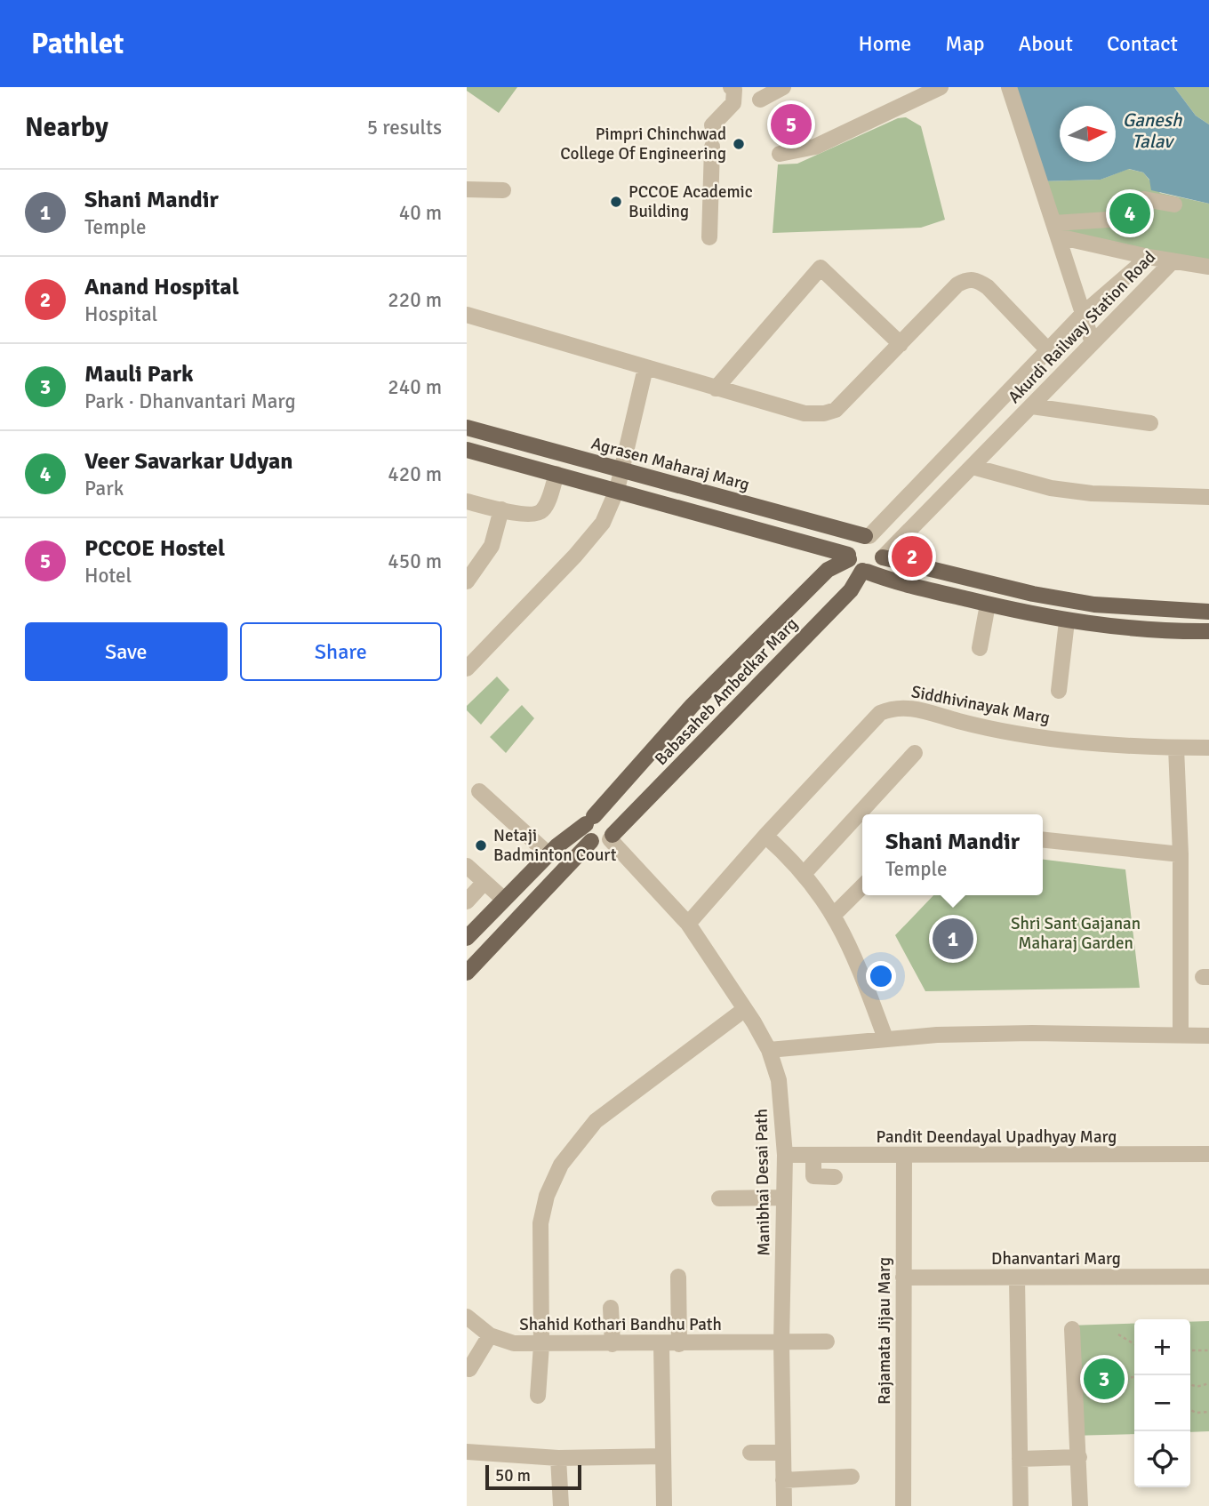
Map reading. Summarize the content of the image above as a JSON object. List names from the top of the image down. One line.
{"streets":{"main road":["Agrasen Maharaj Marg","Babasaheb Ambedkar Marg"],"street":["Akurdi Railway Station Road","Siddhivinayak Marg","Pandit Deendayal Upadhyay Marg","Manibhai Desai Path","Dhanvantari Marg","Shahid Kothari Bandhu Path","Rajamata Jijau Marg"]},"crossings":[["Akurdi Railway Station Road","Agrasen Maharaj Marg"],["Akurdi Railway Station Road","Babasaheb Ambedkar Marg"],["Agrasen Maharaj Marg","Babasaheb Ambedkar Marg"],["Babasaheb Ambedkar Marg","Manibhai Desai Path"],["Siddhivinayak Marg","Manibhai Desai Path"],["Pandit Deendayal Upadhyay Marg","Manibhai Desai Path"],["Pandit Deendayal Upadhyay Marg","Rajamata Jijau Marg"],["Manibhai Desai Path","Shahid Kothari Bandhu Path"],["Dhanvantari Marg","Rajamata Jijau Marg"]],"water":["Ganesh Talav"],"parks":["Shri Sant Gajanan Maharaj Garden"],"places":["Pimpri Chinchwad College Of Engineering","PCCOE Academic Building","Netaji Badminton Court"],"scale_bar":"50 m","north":"right","page":{"header":"Pathlet","nav":["Home","Map","About","Contact"],"heading":["Nearby","5 results"],"pins":["5","4","2","1","3"],"list":[{"mark":"1","name":"Shani Mandir","note":"Temple","value":"40 m"},{"mark":"2","name":"Anand Hospital","note":"Hospital","value":"220 m"},{"mark":"3","name":"Mauli Park","note":"Park · Dhanvantari Marg","value":"240 m"},{"mark":"4","name":"Veer Savarkar Udyan","note":"Park","value":"420 m"},{"mark":"5","name":"PCCOE Hostel","note":"Hotel","value":"450 m"}],"buttons":["Save","Share"],"popup":["Shani Mandir","Temple"],"map_buttons":["+","−"],"scale":"50 m"}}
